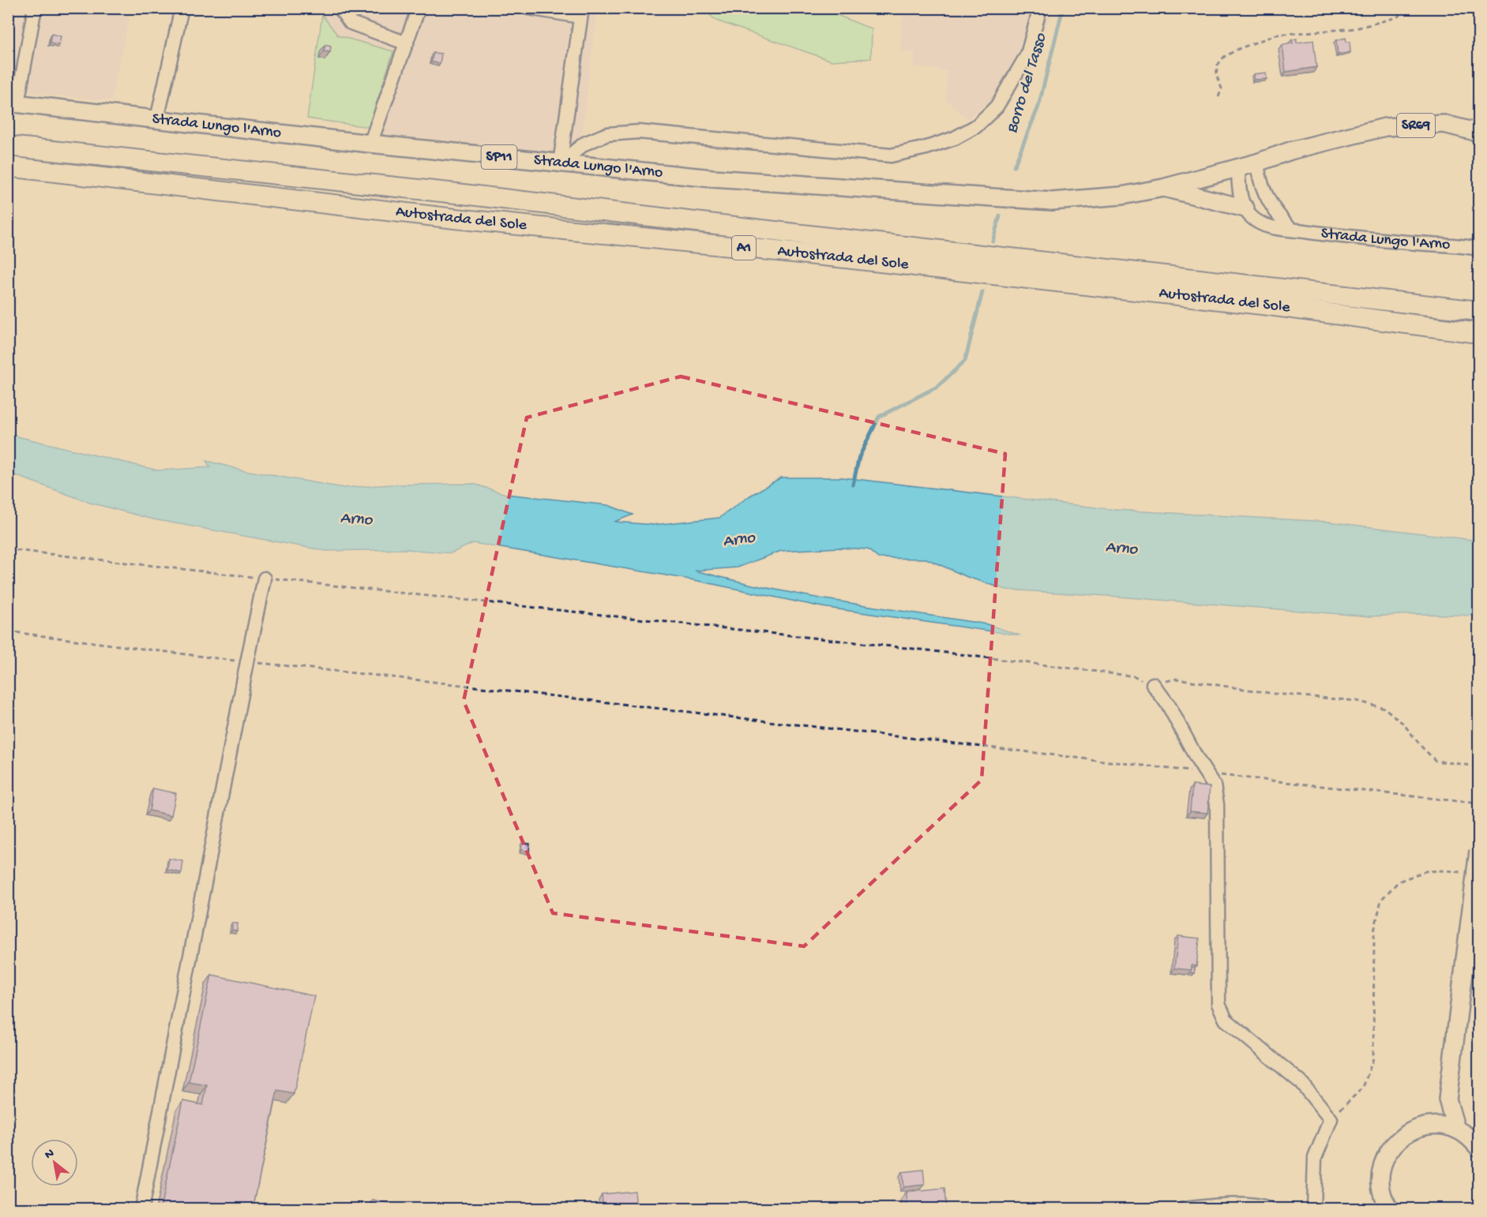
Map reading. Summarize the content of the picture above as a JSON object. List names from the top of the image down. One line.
{"streets":{"highway":["Autostrada del Sole","A1"],"main road":["SR69","Strada Lungo l'Arno","SP11"]},"water":["Borro del Tasso","Arno"],"north":"top left"}
